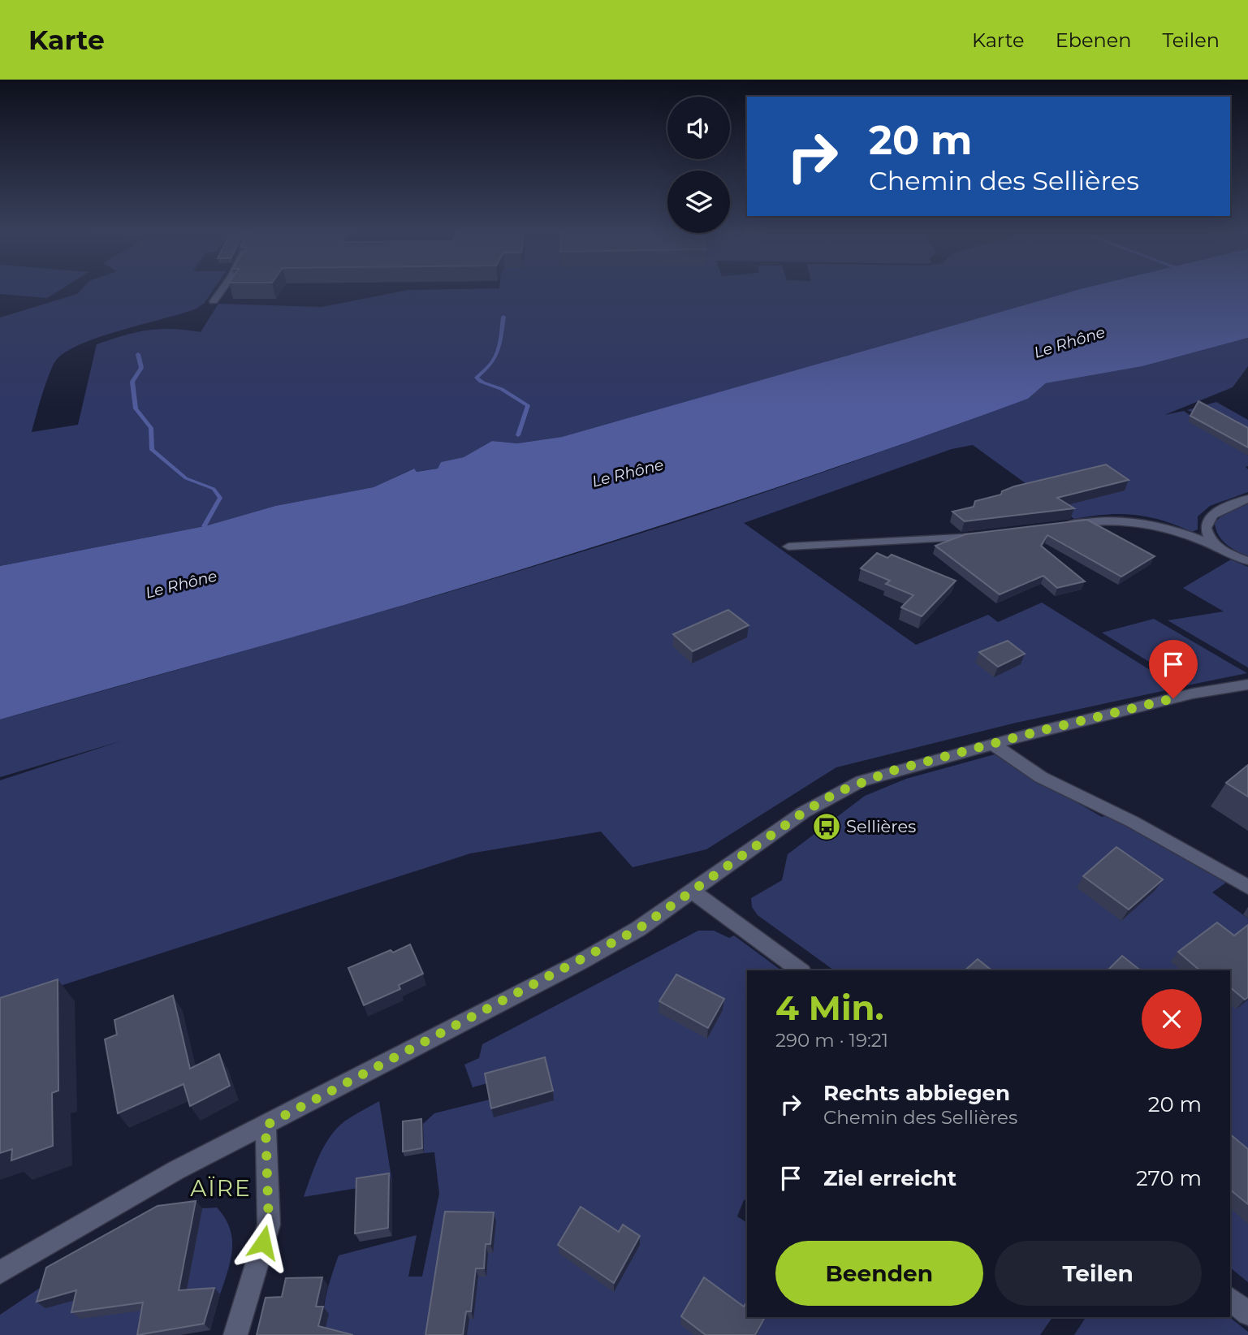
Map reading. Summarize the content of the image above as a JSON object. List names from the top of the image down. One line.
{"districts":["AÏRE"],"water":["Le Rhône"],"places":{"bus stop":["Sellières"]},"page":{"header":"Karte","nav":["Karte","Ebenen","Teilen"],"turn":["20 m","Chemin des Sellières"],"heading":["4 Min.","290 m · 19:21"],"list":[{"name":"Rechts abbiegen","note":"Chemin des Sellières","value":"20 m"},{"name":"Ziel erreicht","value":"270 m"}],"buttons":["Beenden","Teilen"]}}
